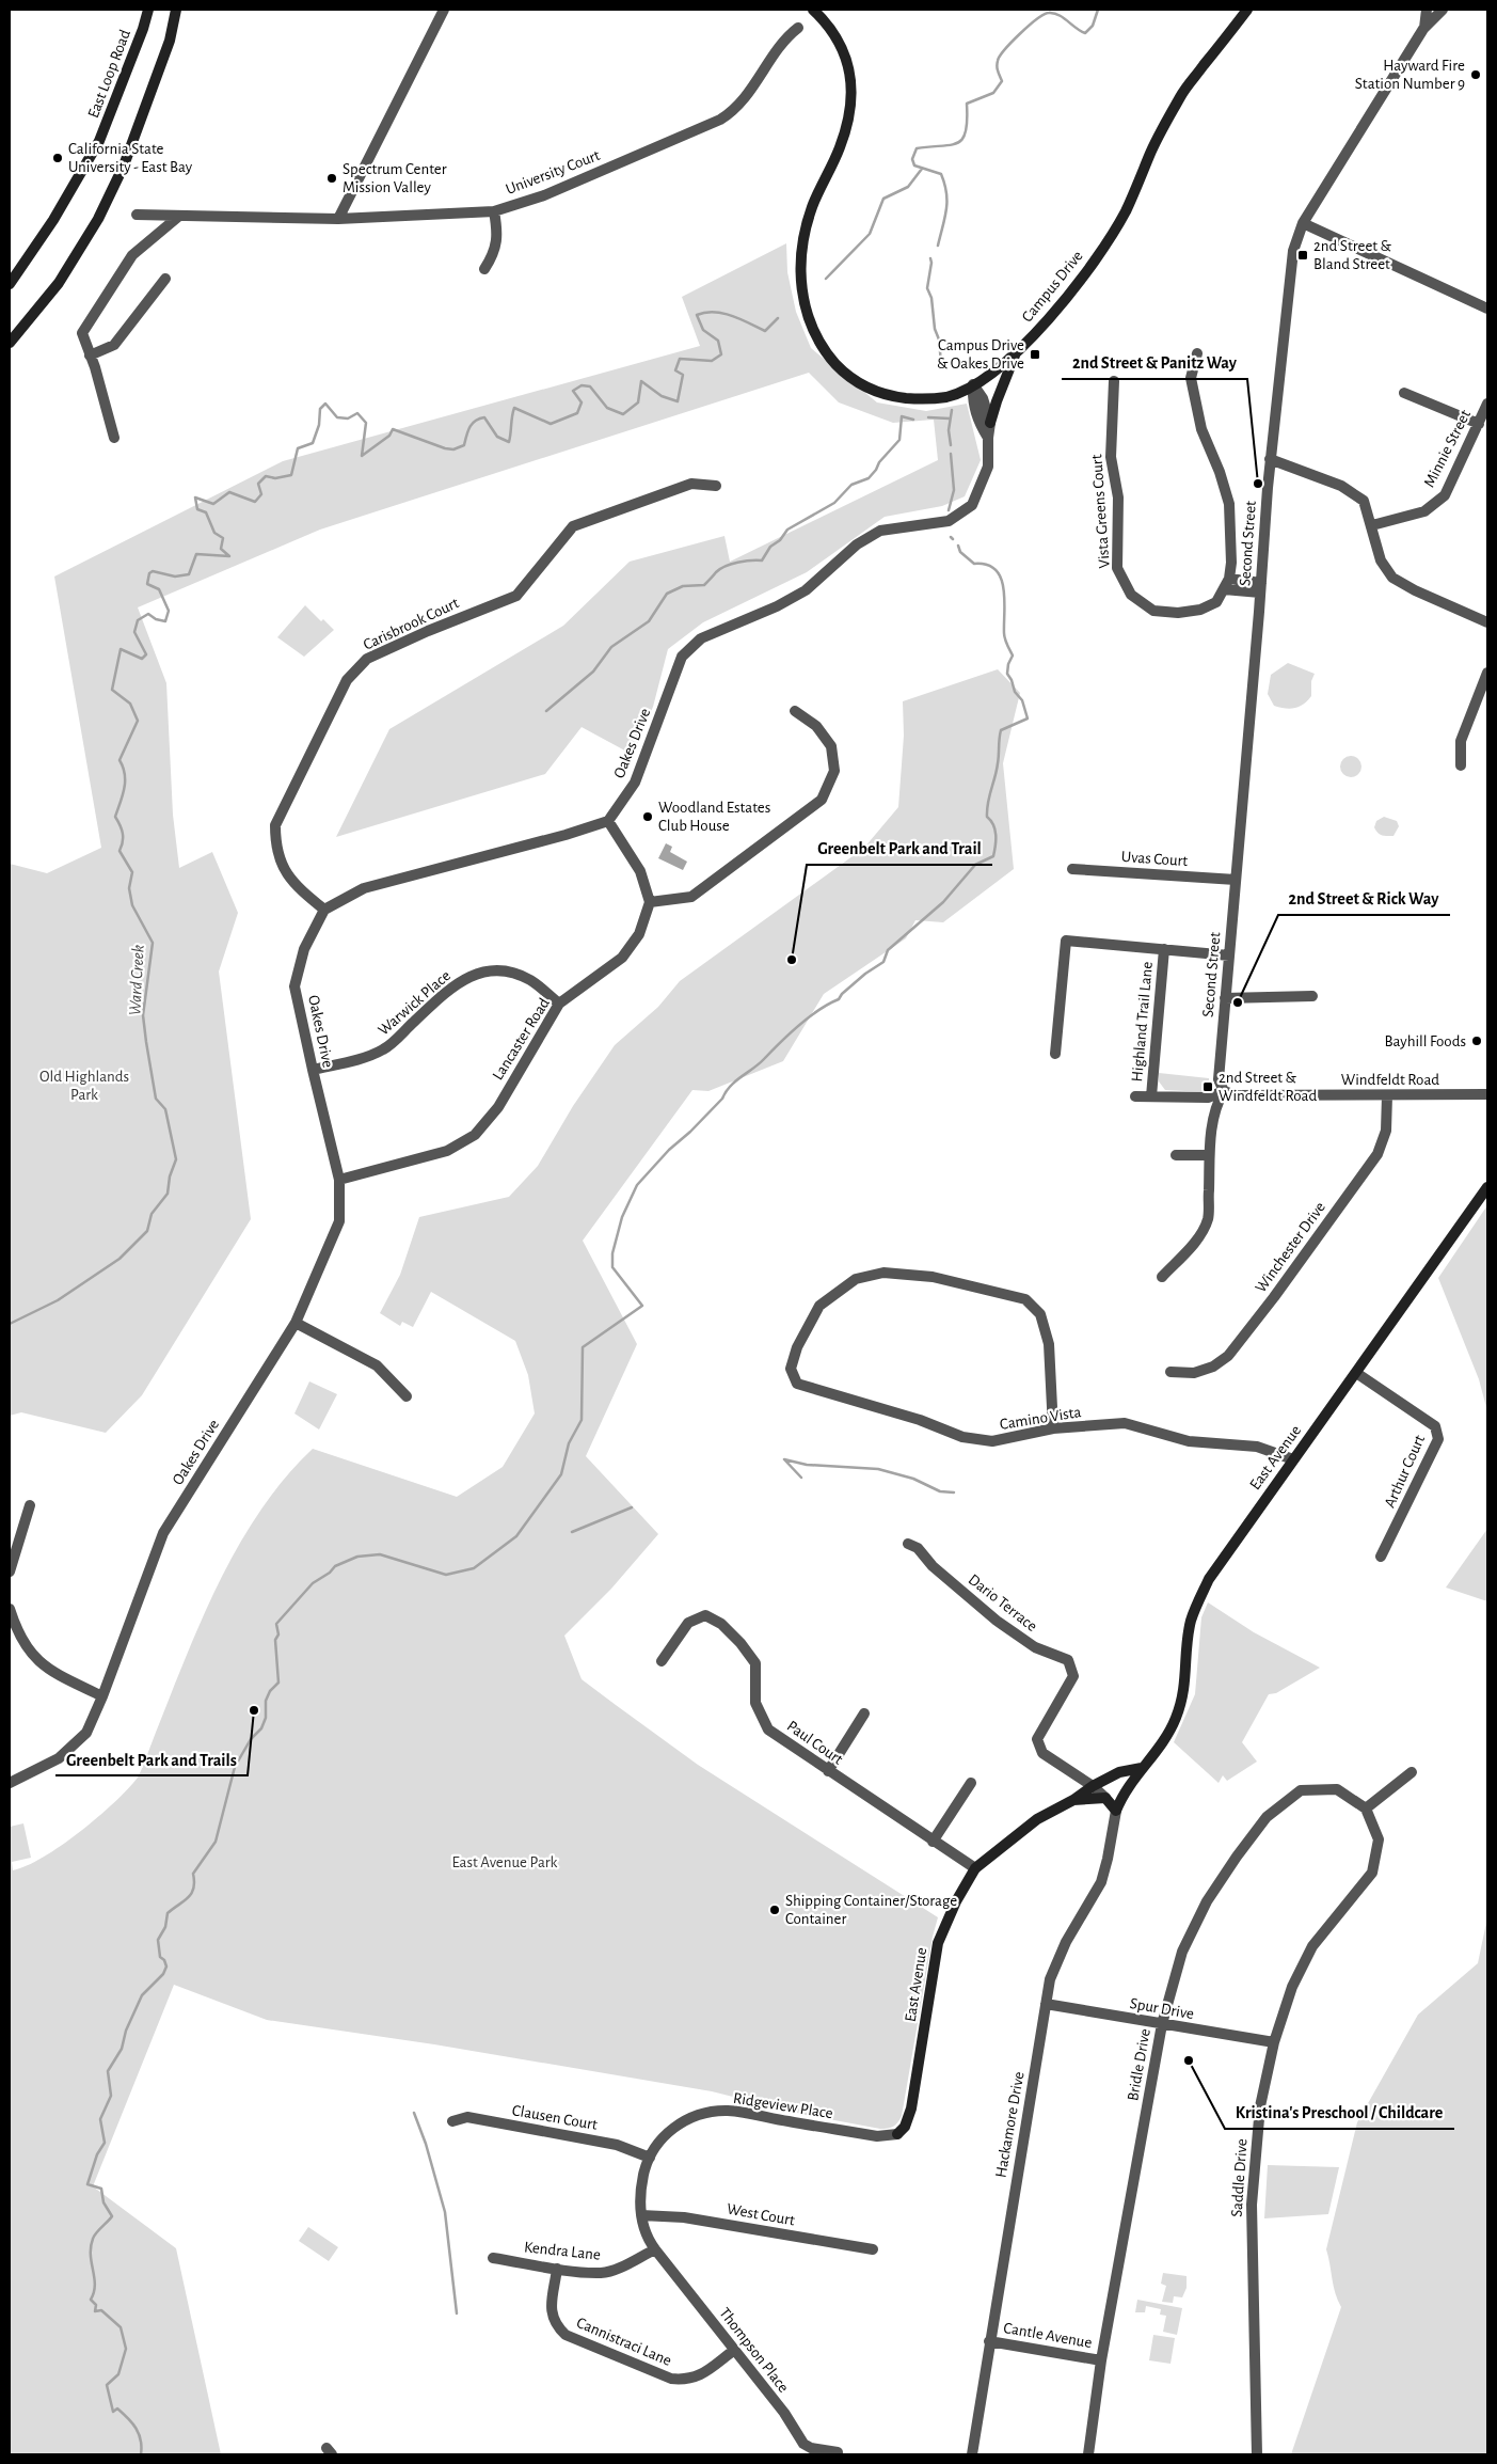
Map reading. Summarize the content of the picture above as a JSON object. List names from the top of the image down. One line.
{"streets":{"street":["East Loop Road","University Court","Campus Drive","Minnie Street","Vista Greens Court","Second Street","Carisbrook Court","Oakes Drive","Uvas Court","Warwick Place","Highland Trail Lane","Lancaster Road","Windfeldt Road","Winchester Drive","Camino Vista","East Avenue","Arthur Court","Dario Terrace","Paul Court","Spur Drive","Bridle Drive","Ridgeview Place","Clausen Court","Hackamore Drive","Saddle Drive","West Court","Kendra Lane","Cantle Avenue","Cannistraci Lane","Thompson Place"]},"crossings":[["Campus Drive","Oakes Drive"],["Second Street","Uvas Court"],["Second Street","Windfeldt Road"],["Carisbrook Court","Oakes Drive"],["Oakes Drive","Warwick Place"],["Oakes Drive","Lancaster Road"],["Warwick Place","Lancaster Road"],["Highland Trail Lane","Windfeldt Road"],["Windfeldt Road","Winchester Drive"],["Camino Vista","East Avenue"],["East Avenue","Arthur Court"],["East Avenue","Dario Terrace"],["East Avenue","Paul Court"],["East Avenue","Ridgeview Place"],["East Avenue","Hackamore Drive"],["Spur Drive","Bridle Drive"],["Spur Drive","Hackamore Drive"],["Spur Drive","Saddle Drive"],["Bridle Drive","Saddle Drive"],["Bridle Drive","Cantle Avenue"],["Ridgeview Place","Clausen Court"],["Ridgeview Place","West Court"],["Ridgeview Place","Kendra Lane"],["Ridgeview Place","Thompson Place"],["Hackamore Drive","Cantle Avenue"],["Kendra Lane","Cannistraci Lane"],["Kendra Lane","Thompson Place"],["Cannistraci Lane","Thompson Place"]],"water":["Ward Creek"],"parks":["Old Highlands Park","East Avenue Park"],"places":{"other":["Hayward Fire Station Number 9","California State University - East Bay","Spectrum Center Mission Valley","2nd Street & Panitz Way","Woodland Estates Club House","Greenbelt Park and Trail","2nd Street & Rick Way","Bayhill Foods","Greenbelt Park and Trails","Shipping Container/Storage Container","Kristina's Preschool / Childcare"],"transit":["2nd Street & Bland Street","Campus Drive & Oakes Drive","2nd Street & Windfeldt Road"]}}
